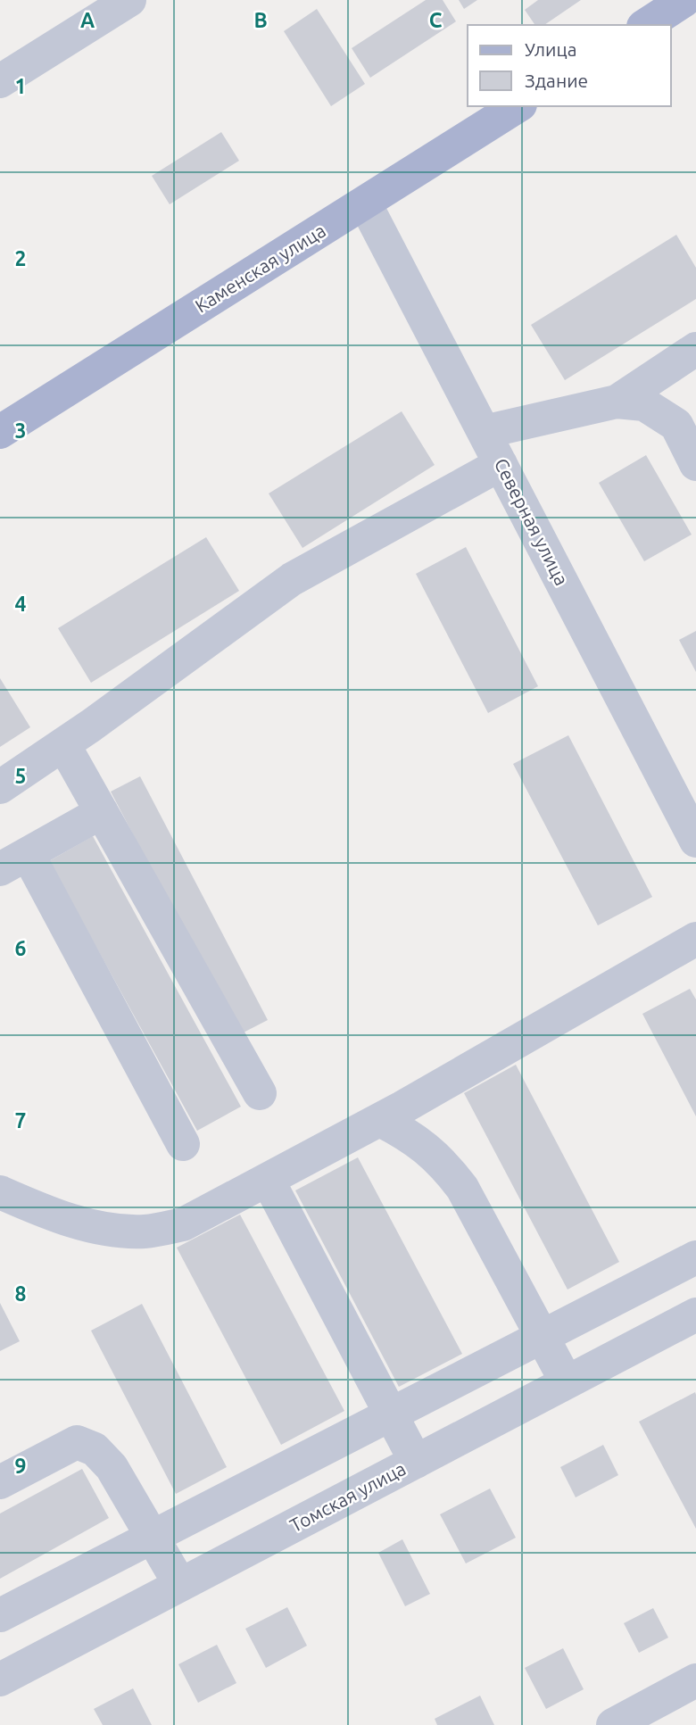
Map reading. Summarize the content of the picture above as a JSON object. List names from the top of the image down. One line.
{"streets":{"main road":["Каменская улица"],"street":["Северная улица","Томская улица"]},"crossings":[["Каменская улица","Северная улица"]],"legend":["Улица","Здание"],"grid":{"columns":["A","B","C"],"rows":["1","2","3","4","5","6","7","8","9"]}}
